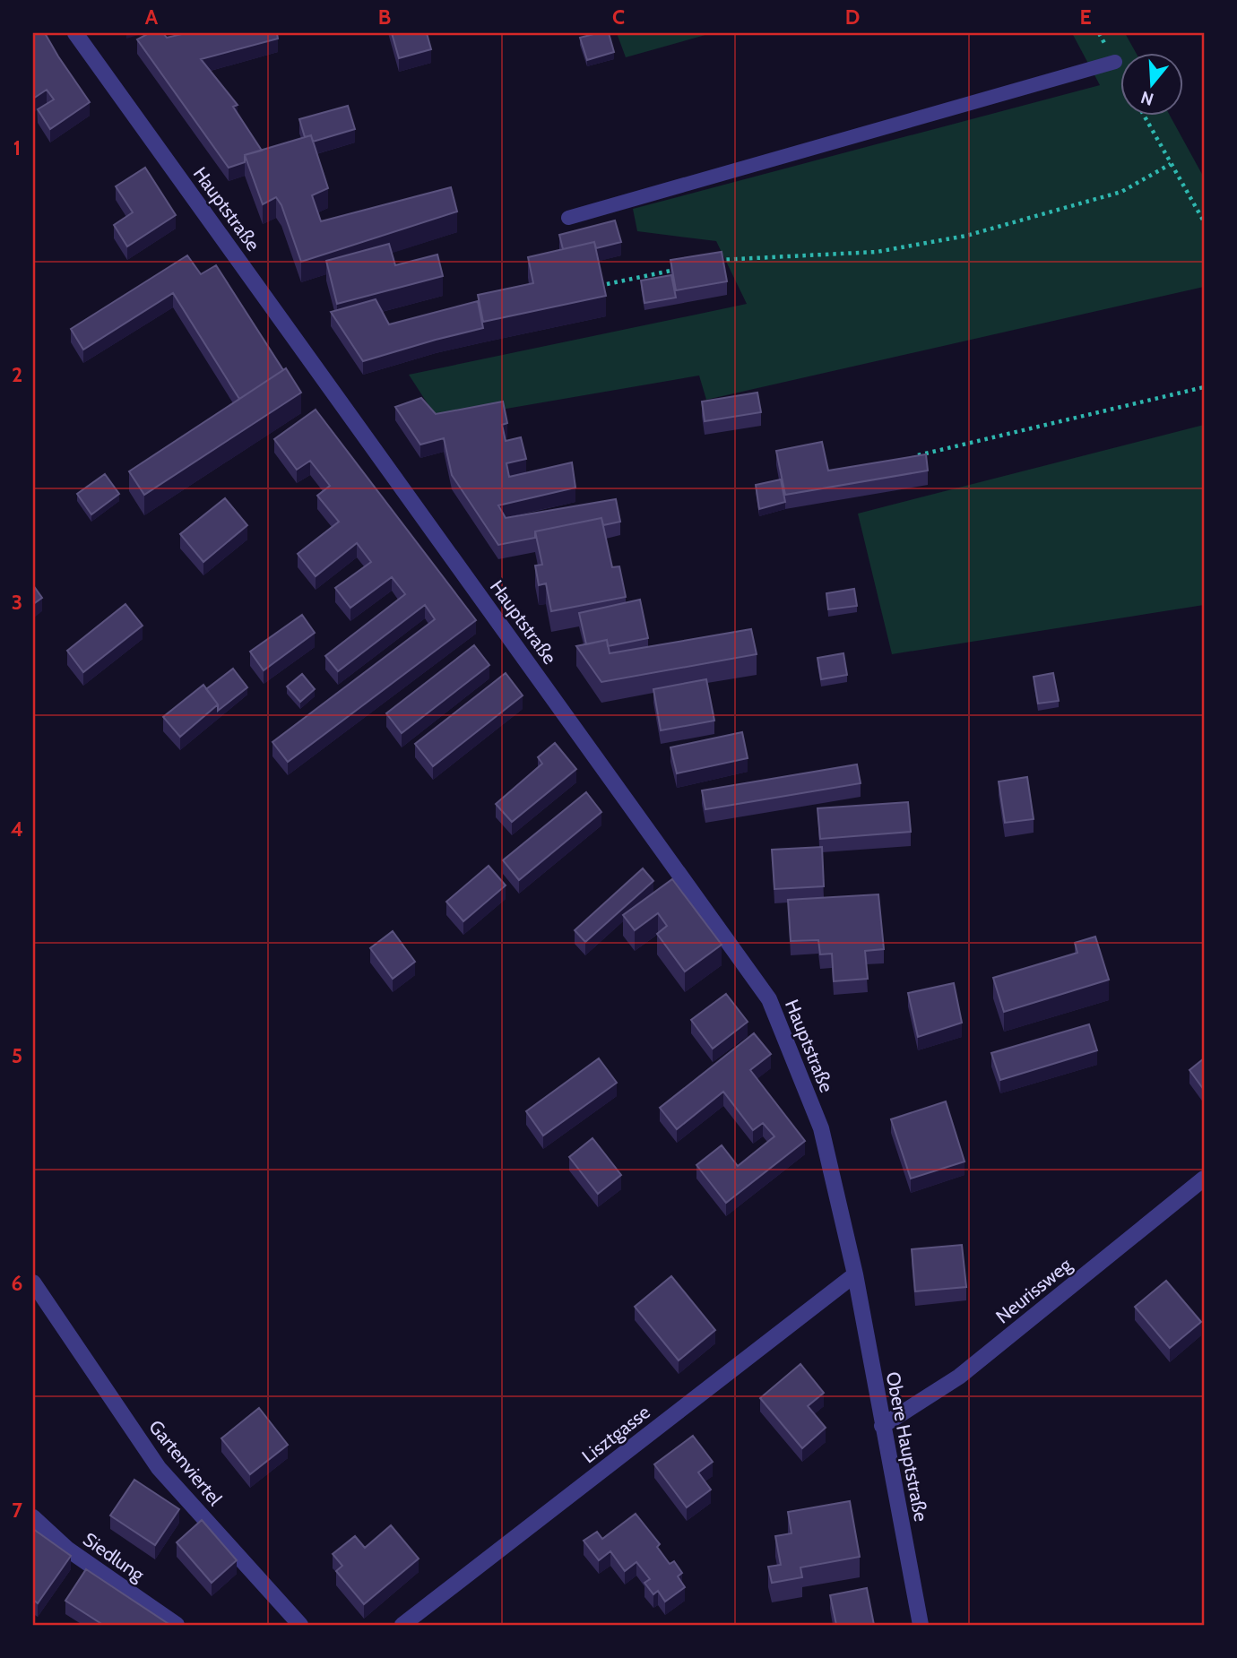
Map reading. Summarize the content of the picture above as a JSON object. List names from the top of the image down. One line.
{"streets":{"street":["Hauptstraße","Neurissweg","Lisztgasse","Obere Hauptstraße","Gartenviertel","Siedlung"]},"crossings":[["Hauptstraße","Lisztgasse"],["Hauptstraße","Obere Hauptstraße"],["Neurissweg","Obere Hauptstraße"],["Lisztgasse","Obere Hauptstraße"]],"north":"bottom","grid":{"columns":["A","B","C","D","E"],"rows":["1","2","3","4","5","6","7"]}}
